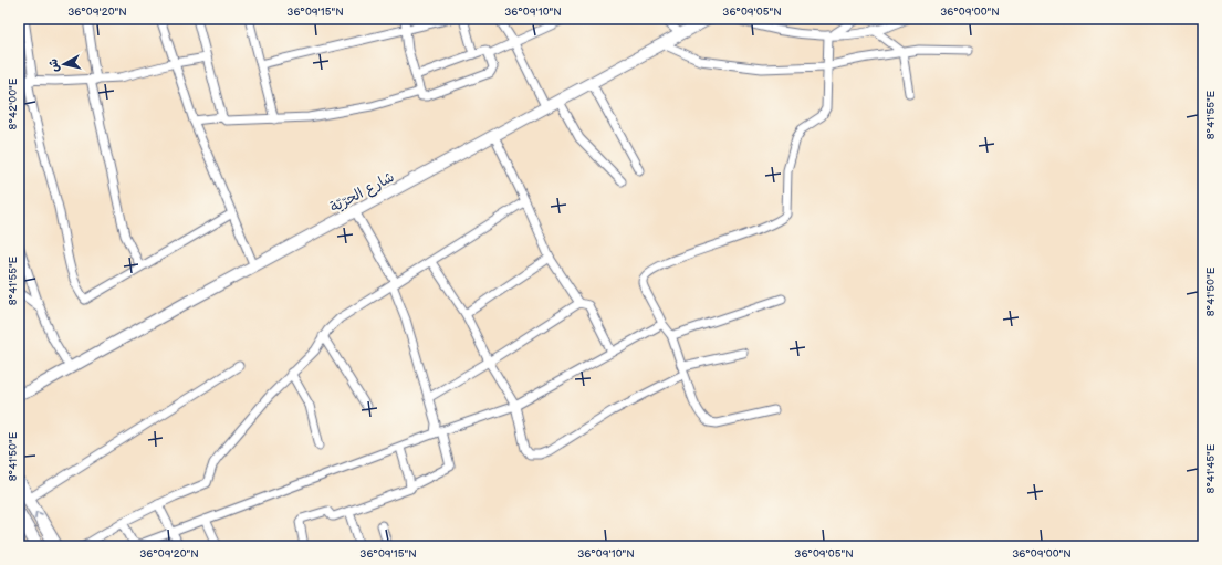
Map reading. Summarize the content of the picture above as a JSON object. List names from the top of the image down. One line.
{"streets":{"main road":["شارع الحرّيّة"]},"north":"left","coordinates":["36°09'20\"N","36°09'15\"N","36°09'10\"N","36°09'05\"N","36°09'00\"N","8°42'00\"E","8°41'55\"E","8°41'50\"E","8°41'45\"E"]}
